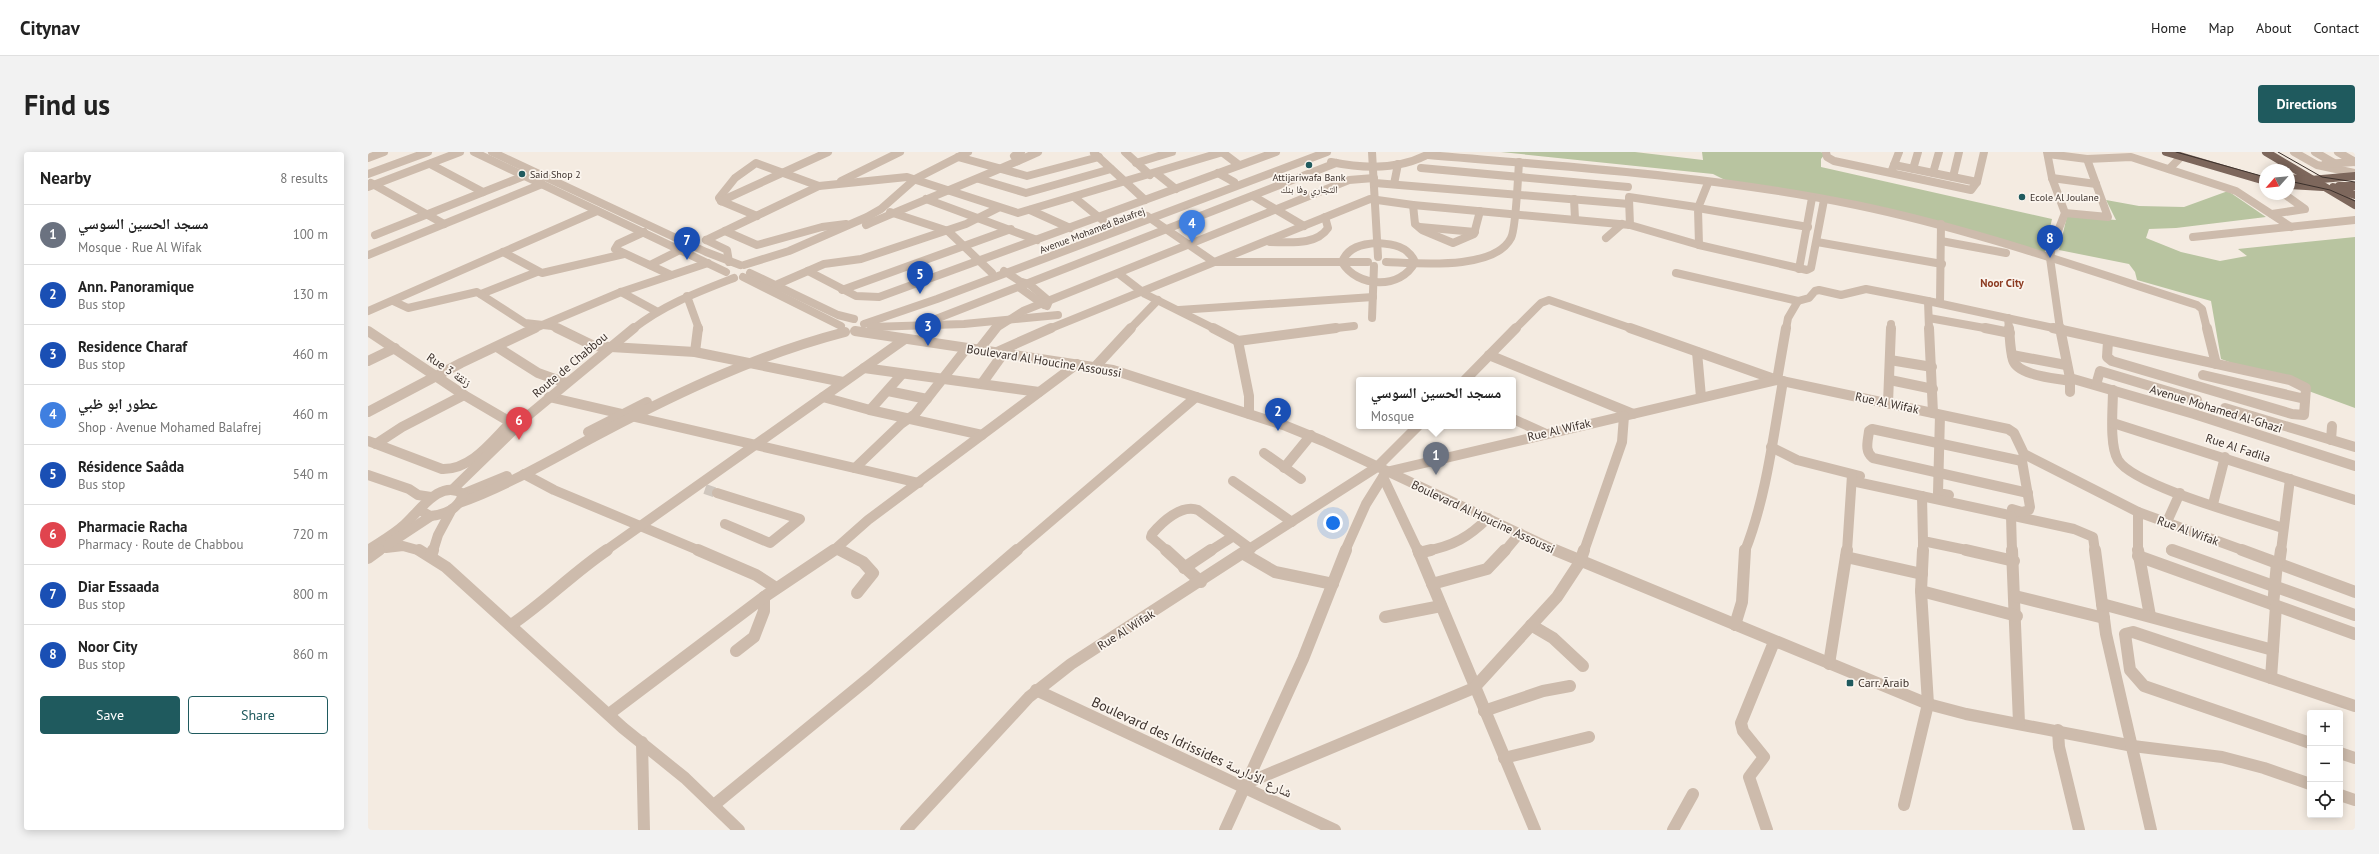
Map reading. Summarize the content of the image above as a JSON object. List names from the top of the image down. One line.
{"streets":{"street":["Avenue Mohamed Balafrej","Boulevard Al Houcine Assoussi","Route de Chabbou","Rue 3 زنقة","Rue Al Wifak","Avenue Mohamed Al-Ghazi","Rue Al Fadila","Boulevard des Idrissides شارع الأدارسة"]},"crossings":[["Avenue Mohamed Balafrej","Boulevard Al Houcine Assoussi"],["Boulevard Al Houcine Assoussi","Rue Al Wifak"],["Route de Chabbou","Rue 3 زنقة"],["Rue Al Wifak","Boulevard des Idrissides شارع الأدارسة"]],"districts":["Noor City"],"places":{"other":["Attijariwafa Bank التجاري وفا بنك","Said Shop 2","Ecole Al Joulane"],"transit":["Carr. Âraib"]},"north":"bottom left","page":{"header":"Citynav","nav":["Home","Map","About","Contact"],"buttons":["Directions",["Save","Share"]],"title":"Find us","heading":["Nearby","8 results"],"list":[{"mark":"1","name":"مسجد الحسين السوسي","note":"Mosque · Rue Al Wifak","value":"100 m"},{"mark":"2","name":"Ann. Panoramique","note":"Bus stop","value":"130 m"},{"mark":"3","name":"Residence Charaf","note":"Bus stop","value":"460 m"},{"mark":"4","name":"عطور ابو ظبي","note":"Shop · Avenue Mohamed Balafrej","value":"460 m"},{"mark":"5","name":"Résidence Saâda","note":"Bus stop","value":"540 m"},{"mark":"6","name":"Pharmacie Racha","note":"Pharmacy · Route de Chabbou","value":"720 m"},{"mark":"7","name":"Diar Essaada","note":"Bus stop","value":"800 m"},{"mark":"8","name":"Noor City","note":"Bus stop","value":"860 m"}],"pins":["4","8","7","5","3","2","6","1"],"popup":["مسجد الحسين السوسي","Mosque"],"map_buttons":["+","−"]}}
